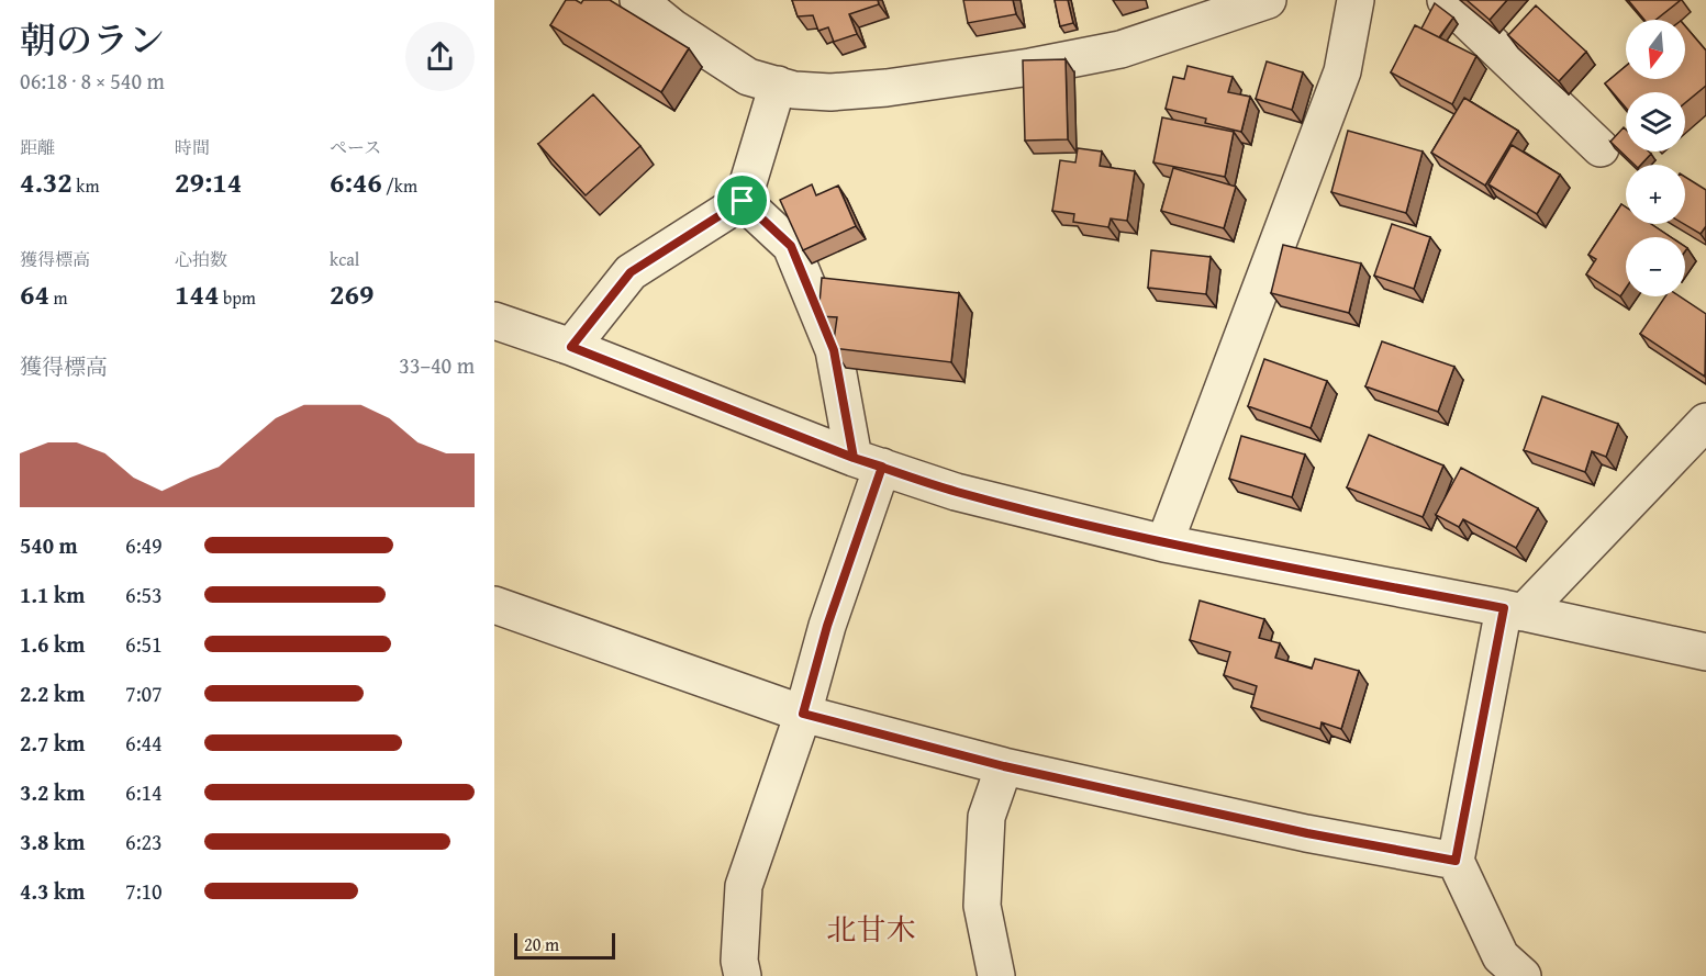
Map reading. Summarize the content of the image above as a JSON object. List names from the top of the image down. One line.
{"districts":["北甘木"],"scale_bar":"20 m","north":"bottom","page":{"heading":["朝のラン","06:18 · 8 × 540 m"],"map_buttons":["+","−"],"stats":[["距離","4.32 km"],["時間","29:14"],["ペース","6:46 /km"],["獲得標高","64 m"],["心拍数","144 bpm"],["kcal","269"]],"chart":["獲得標高","33–40 m"],"list":[{"name":"540 m","note":"6:49"},{"name":"1.1 km","note":"6:53"},{"name":"1.6 km","note":"6:51"},{"name":"2.2 km","note":"7:07"},{"name":"2.7 km","note":"6:44"},{"name":"3.2 km","note":"6:14"},{"name":"3.8 km","note":"6:23"},{"name":"4.3 km","note":"7:10"}],"scale":"20 m"}}
